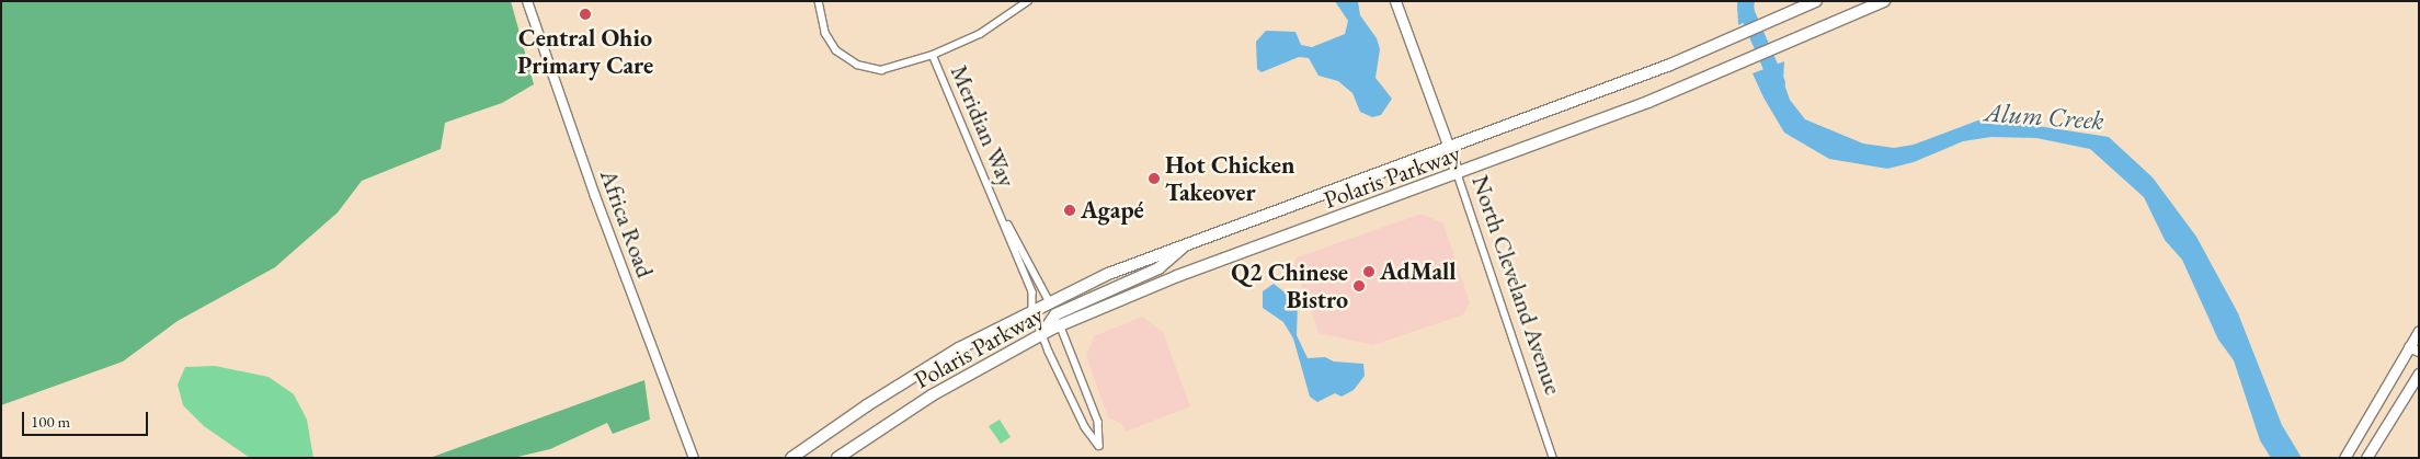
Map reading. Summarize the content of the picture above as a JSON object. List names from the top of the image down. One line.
{"streets":{"main road":["Polaris Parkway","North Cleveland Avenue"],"street":["Meridian Way","Africa Road"]},"crossings":[["Meridian Way","Polaris Parkway"],["Polaris Parkway","North Cleveland Avenue"]],"water":["Alum Creek"],"places":["Central Ohio Primary Care","Hot Chicken Takeover","Agapé","AdMall","Q2 Chinese Bistro"],"scale_bar":"100 m"}
